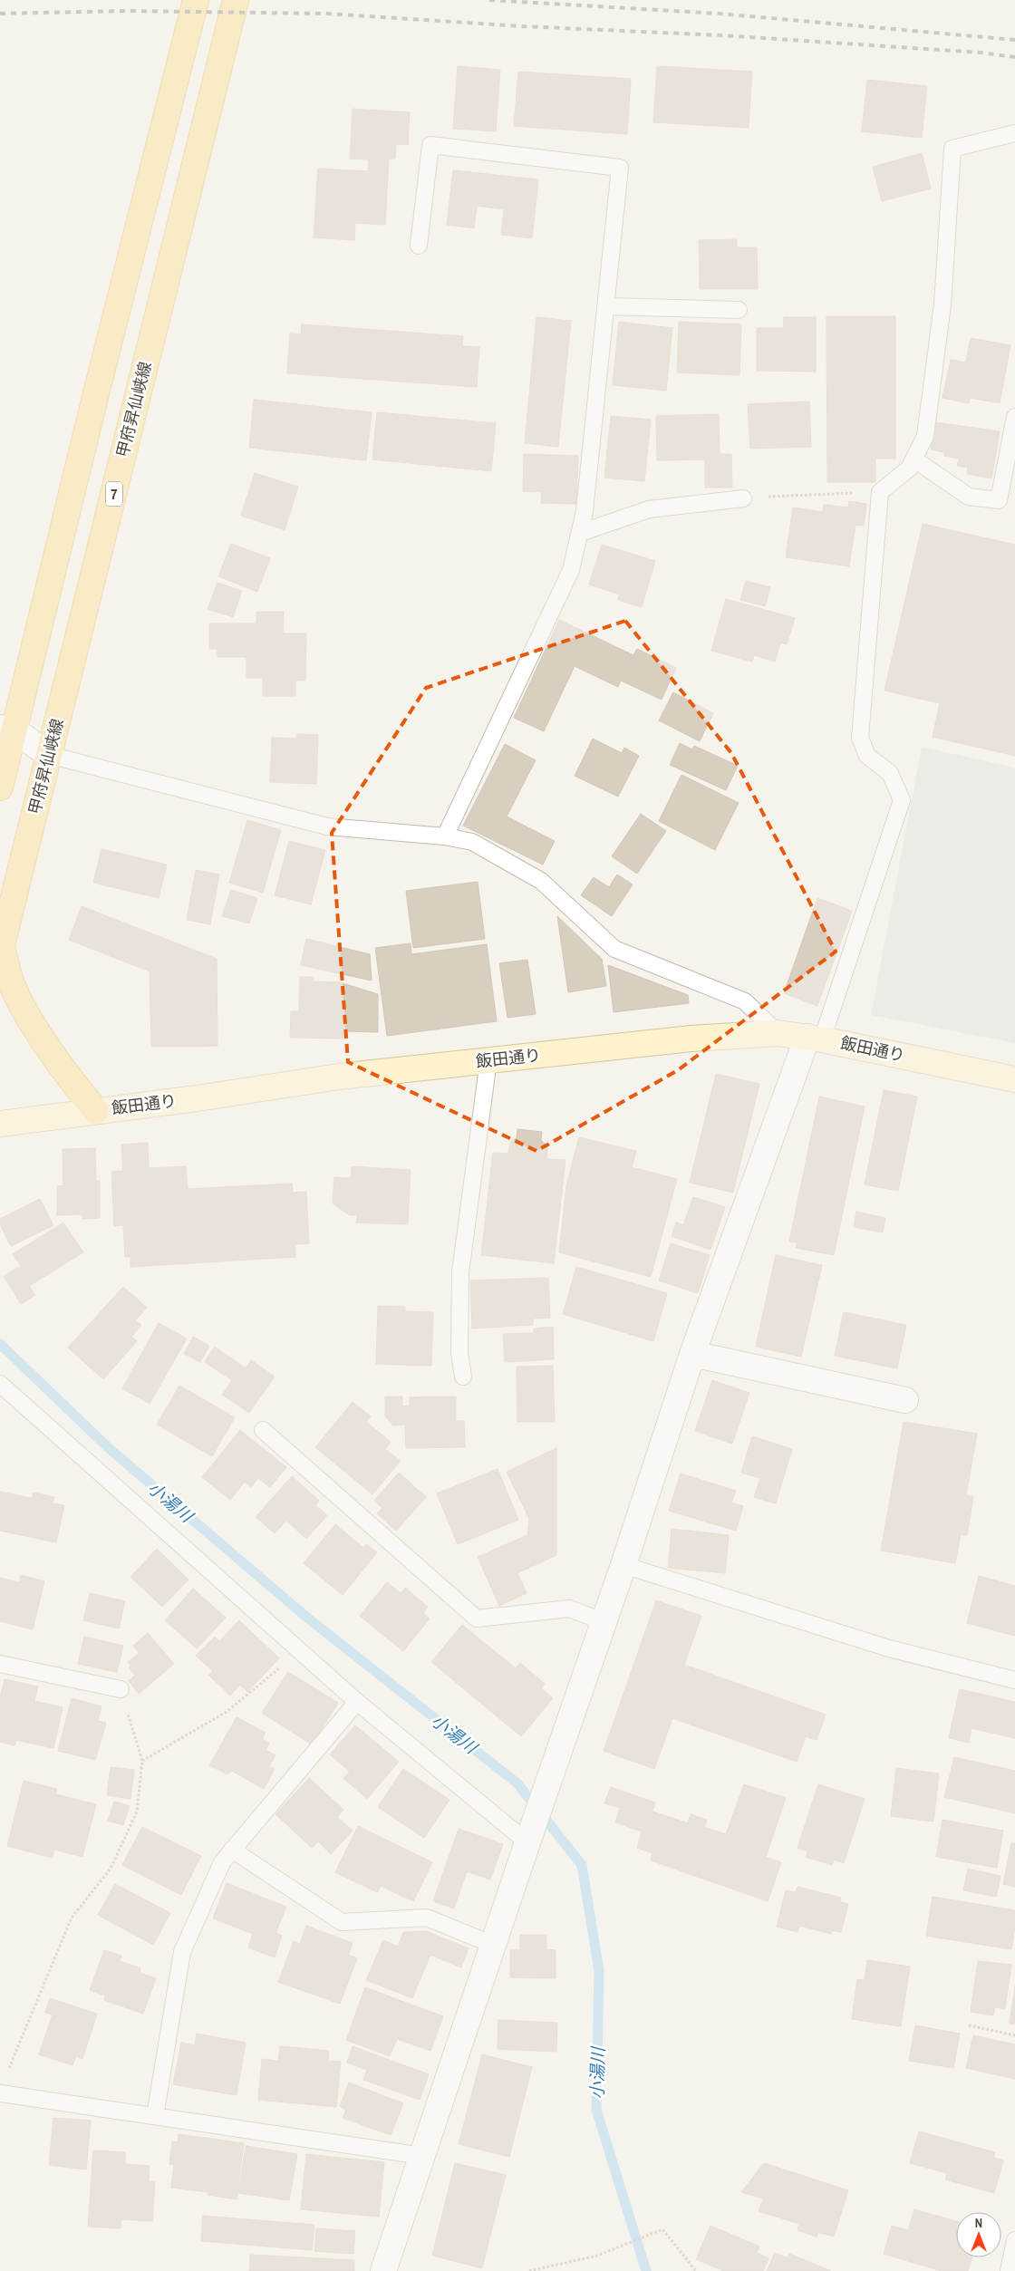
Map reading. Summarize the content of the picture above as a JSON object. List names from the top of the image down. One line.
{"streets":{"main road":["甲府昇仙峡線","7","飯田通り"]},"water":["小湯川"],"north":"top"}
